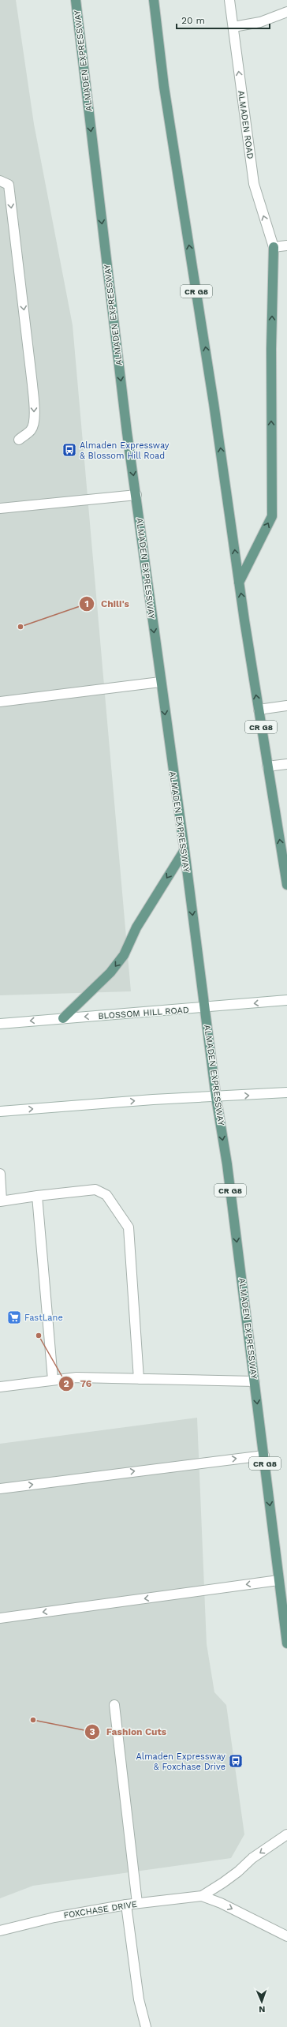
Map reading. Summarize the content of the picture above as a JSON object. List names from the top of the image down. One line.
{"streets":{"main road":["ALMADEN EXPRESSWAY","CR G8"],"street":["ALMADEN ROAD","BLOSSOM HILL ROAD","FOXCHASE DRIVE"]},"crossings":[["ALMADEN EXPRESSWAY","BLOSSOM HILL ROAD"]],"one_way":["ALMADEN EXPRESSWAY","ALMADEN ROAD","BLOSSOM HILL ROAD"],"places":{"bus stop":["Almaden Expressway & Blossom Hill Road","Almaden Expressway & Foxchase Drive"],"other":["Chili's","76","Fashion Cuts"],"supermarket":["FastLane"]},"scale_bar":"20 m","north":"bottom"}
